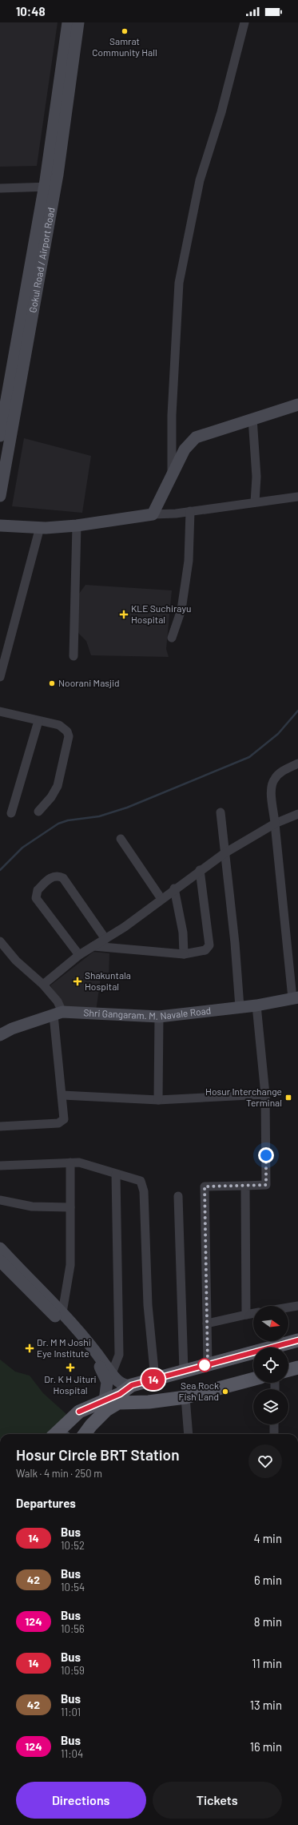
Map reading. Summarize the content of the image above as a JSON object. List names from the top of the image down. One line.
{"streets":{"main road":["Gokul Road / Airport Road","Shri Gangaram. M. Navale Road"]},"places":{"other":["Samrat Community Hall","Noorani Masjid","Sea Rock Fish Land"],"health":["KLE Suchirayu Hospital","Shakuntala Hospital","Dr. M M Joshi Eye Institute","Dr. K H Jituri Hospital"],"transit":["Hosur Interchange Terminal"]},"lines":["bus line 14"],"north":"right","page":{"status":"10:48","on_map":"14","heading":[["Hosur Circle BRT Station","Walk · 4 min · 250 m"],"Departures"],"list":[{"mark":"14","name":"Bus","note":"10:52","value":"4 min"},{"mark":"42","name":"Bus","note":"10:54","value":"6 min"},{"mark":"124","name":"Bus","note":"10:56","value":"8 min"},{"mark":"14","name":"Bus","note":"10:59","value":"11 min"},{"mark":"42","name":"Bus","note":"11:01","value":"13 min"},{"mark":"124","name":"Bus","note":"11:04","value":"16 min"}],"buttons":["Directions","Tickets"]}}
